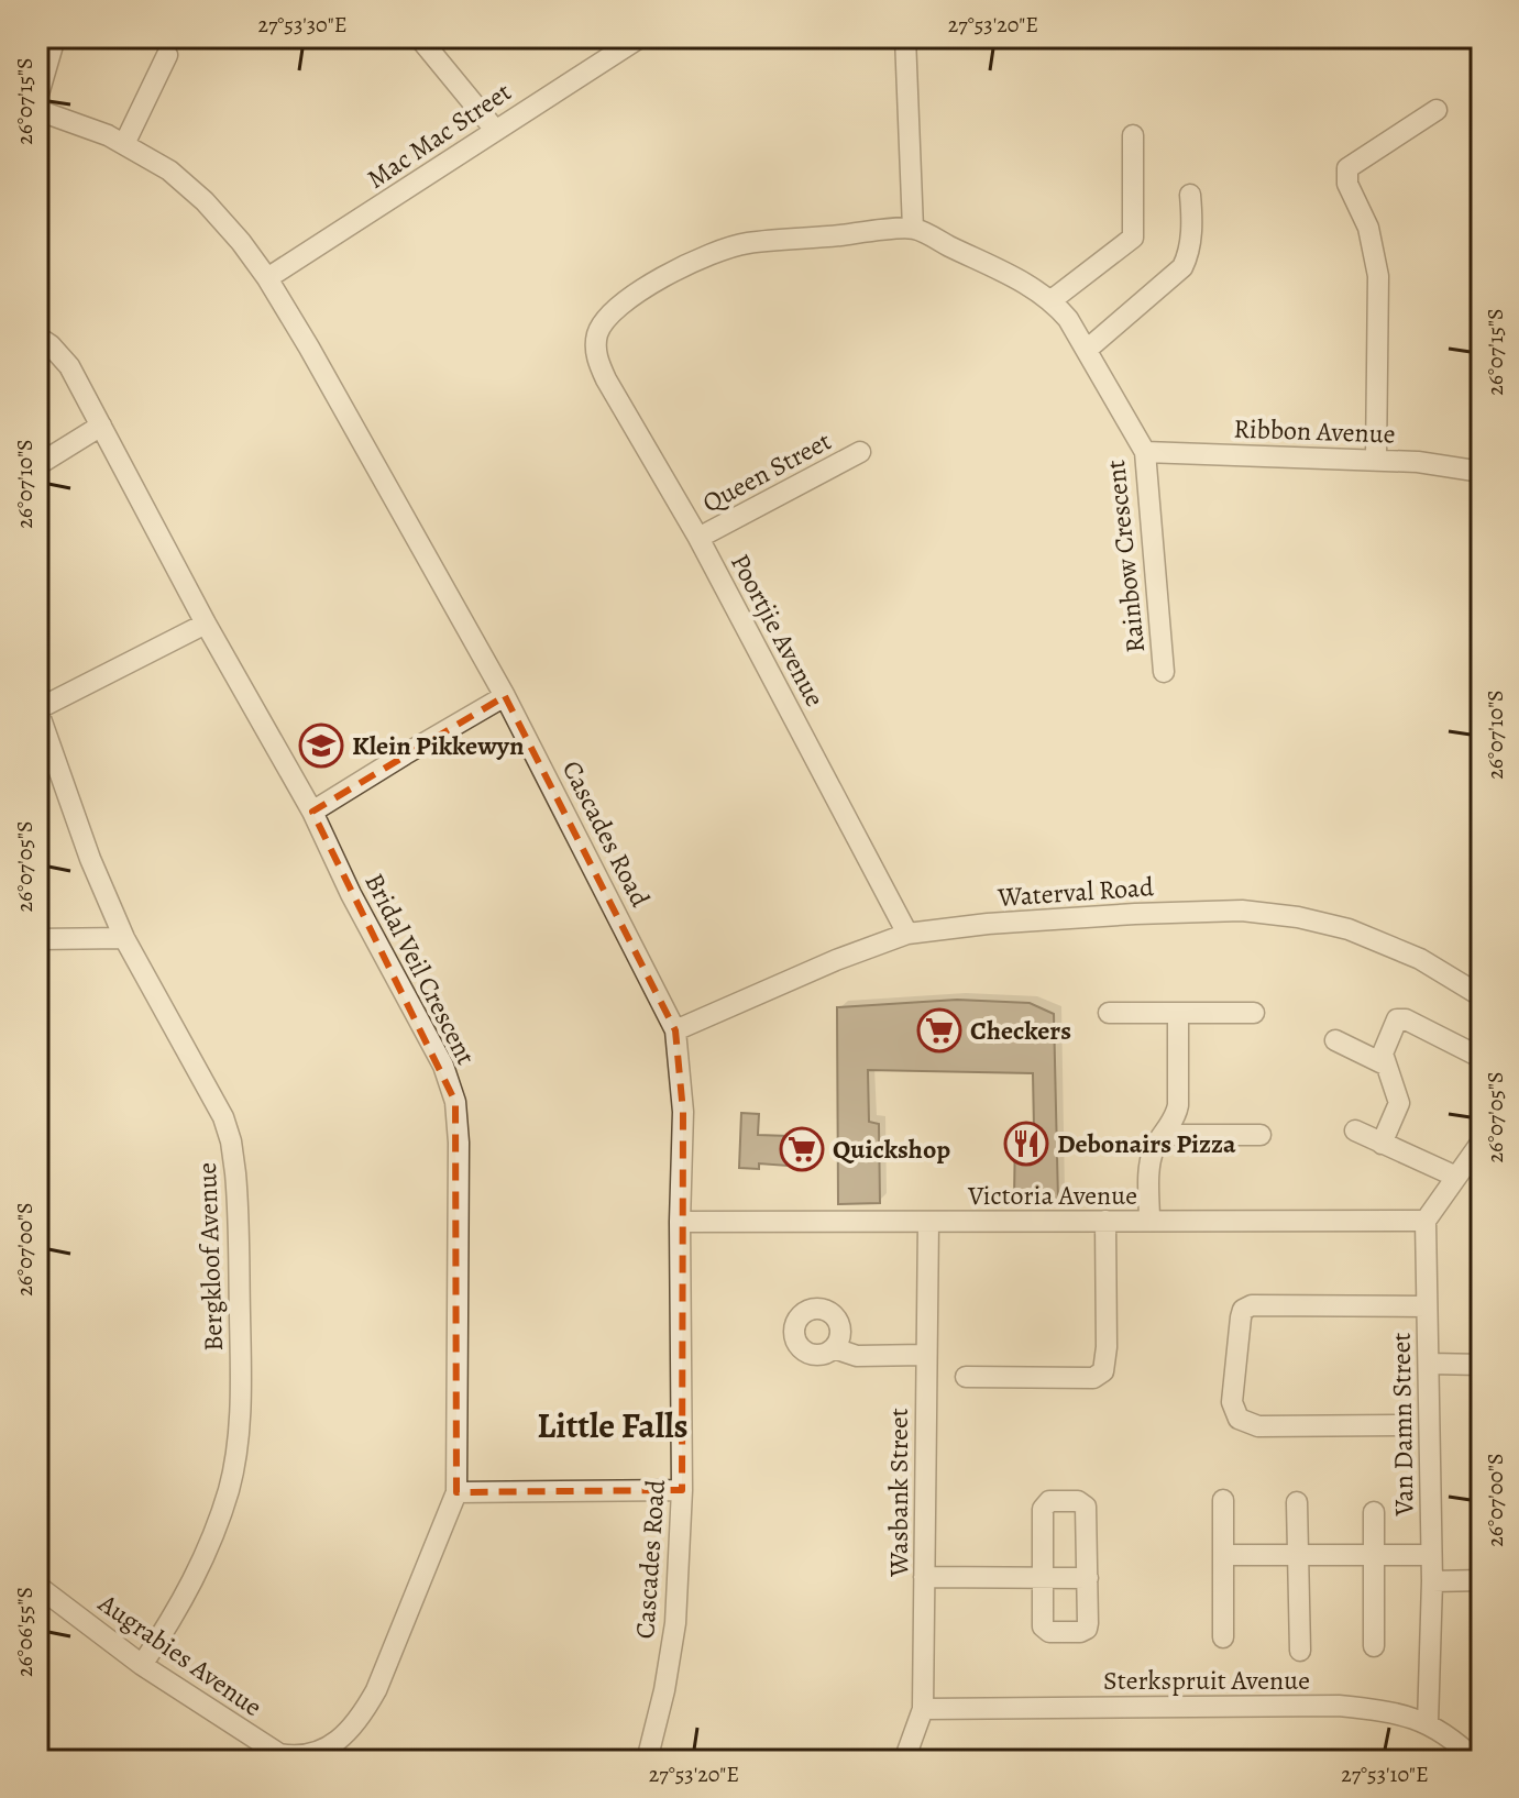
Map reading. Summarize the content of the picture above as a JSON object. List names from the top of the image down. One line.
{"streets":{"street":["Mac Mac Street","Ribbon Avenue","Queen Street","Rainbow Crescent","Poortjie Avenue","Cascades Road","Waterval Road","Bridal Veil Crescent","Victoria Avenue","Bergkloof Avenue","Van Damn Street","Wasbank Street","Augrabies Avenue","Sterkspruit Avenue"]},"crossings":[["Mac Mac Street","Cascades Road"],["Ribbon Avenue","Rainbow Crescent"],["Queen Street","Poortjie Avenue"],["Rainbow Crescent","Poortjie Avenue"],["Poortjie Avenue","Waterval Road"],["Cascades Road","Waterval Road"],["Cascades Road","Victoria Avenue"],["Bridal Veil Crescent","Augrabies Avenue"],["Victoria Avenue","Van Damn Street"],["Victoria Avenue","Wasbank Street"],["Bergkloof Avenue","Augrabies Avenue"],["Van Damn Street","Sterkspruit Avenue"],["Wasbank Street","Sterkspruit Avenue"]],"districts":["Little Falls"],"places":{"school or university":["Klein Pikkewyn"],"supermarket":["Checkers","Quickshop"],"restaurant":["Debonairs Pizza"]},"coordinates":["27°53'30\"E","27°53'20\"E","26°07'15\"S","26°07'10\"S","26°07'05\"S","26°07'00\"S","26°06'55\"S","27°53'10\"E"]}
